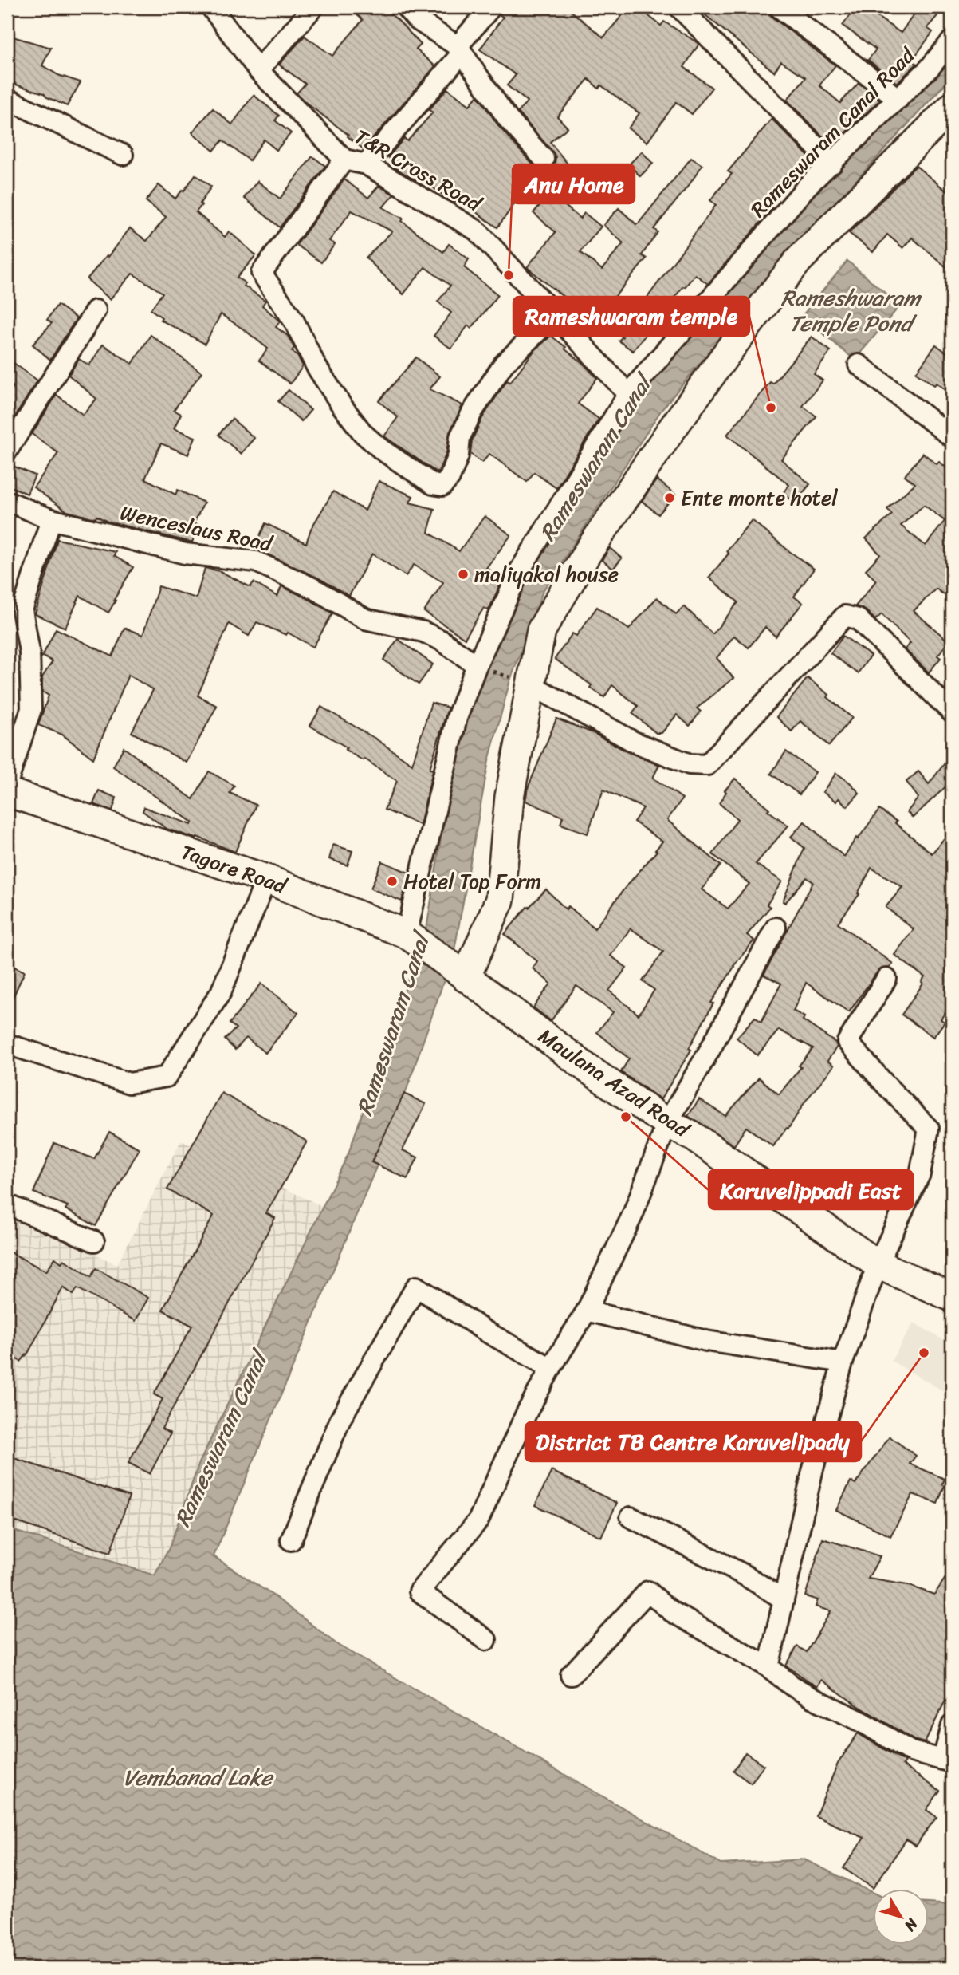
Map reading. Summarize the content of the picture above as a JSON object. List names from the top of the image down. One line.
{"streets":{"main road":["Tagore Road","Maulana Azad Road"],"street":["Rameswaram Canal Road","T&R Cross Road","Wenceslaus Road"]},"crossings":[["Rameswaram Canal Road","T&R Cross Road"],["Rameswaram Canal Road","Wenceslaus Road"],["Rameswaram Canal Road","Tagore Road"],["Tagore Road","Maulana Azad Road"]],"water":["Rameshwaram Temple Pond","Rameswaram Canal","Vembanad Lake"],"places":["Anu Home","Rameshwaram temple","Ente monte hotel","maliyakal house","Hotel Top Form","Karuvelippadi East","District TB Centre Karuvelipady"],"north":"bottom right"}
